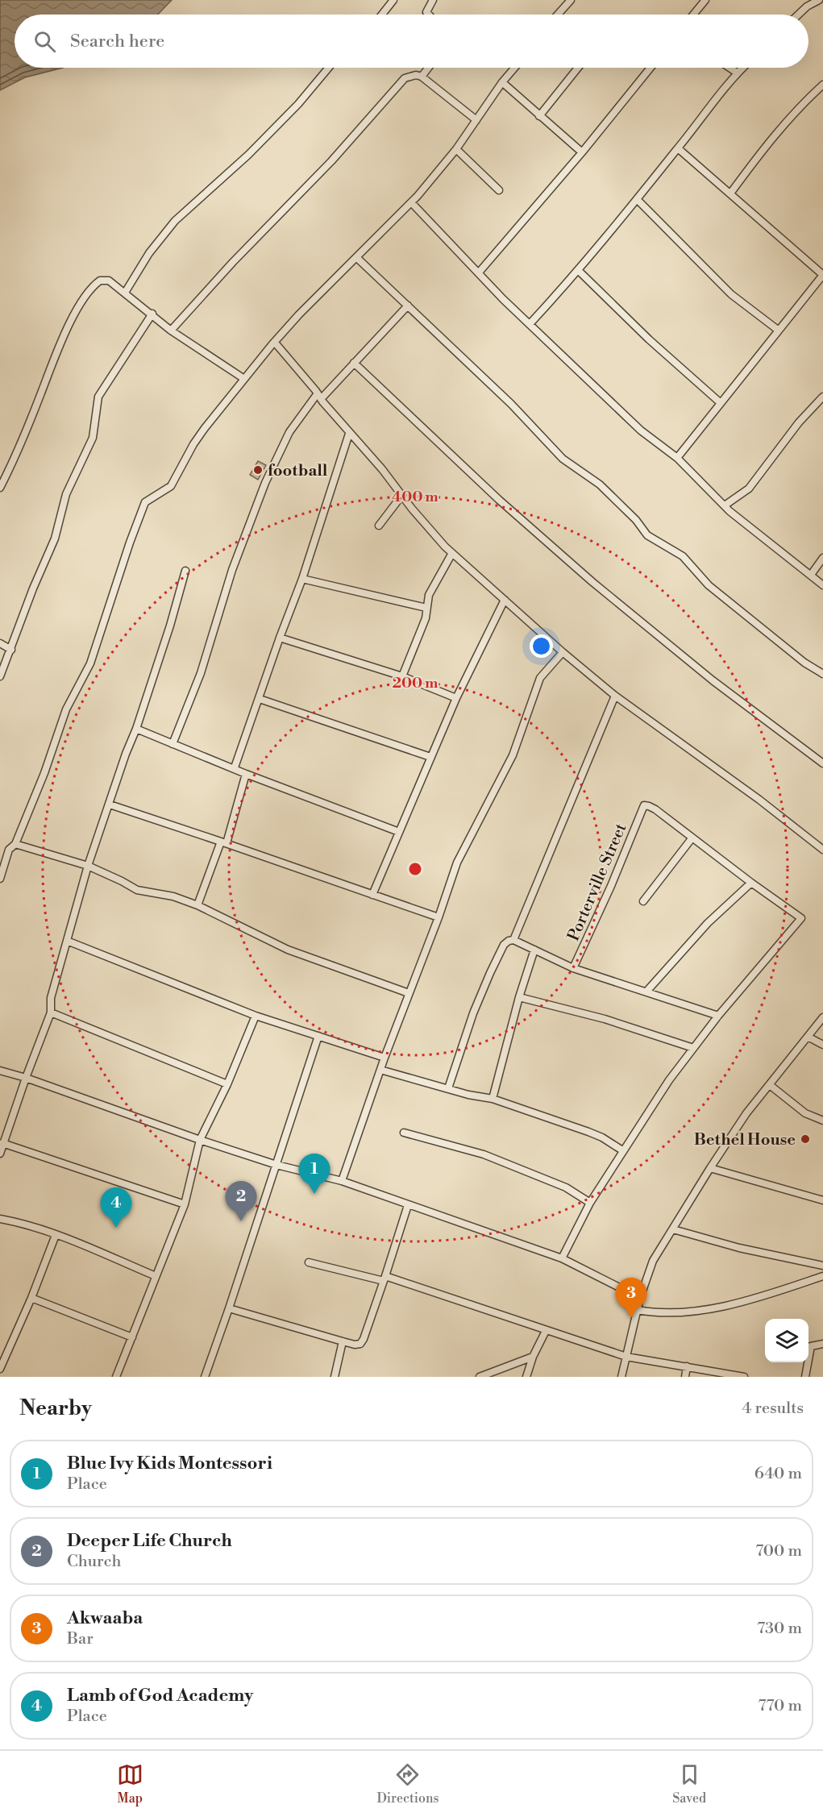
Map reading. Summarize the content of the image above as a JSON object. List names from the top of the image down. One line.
{"streets":{"street":["Porterville Street"]},"places":["football","Bethel House"],"page":{"search":"Search here","pins":["1","2","4","3"],"heading":["Nearby","4 results"],"list":[{"mark":"1","name":"Blue Ivy Kids Montessori","note":"Place","value":"640 m"},{"mark":"2","name":"Deeper Life Church","note":"Church","value":"700 m"},{"mark":"3","name":"Akwaaba","note":"Bar","value":"730 m"},{"mark":"4","name":"Lamb of God Academy","note":"Place","value":"770 m"}],"nav":["Map","Directions","Saved"]},"rings":["400 m","200 m"]}
